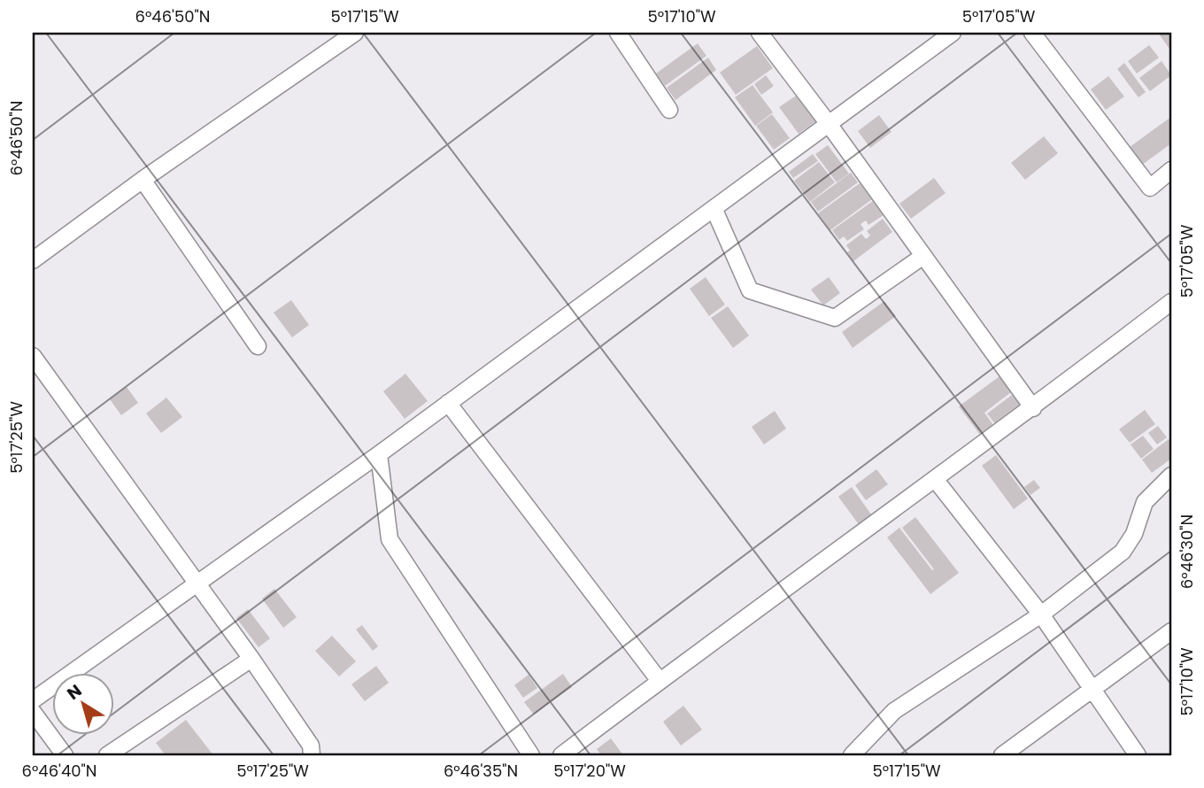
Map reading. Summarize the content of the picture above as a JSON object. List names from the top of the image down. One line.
{"north":"top left","coordinates":["6°46'50\"N","5°17'15\"W","5°17'10\"W","5°17'05\"W","5°17'25\"W","6°46'30\"N","6°46'40\"N","6°46'35\"N","5°17'20\"W"]}
